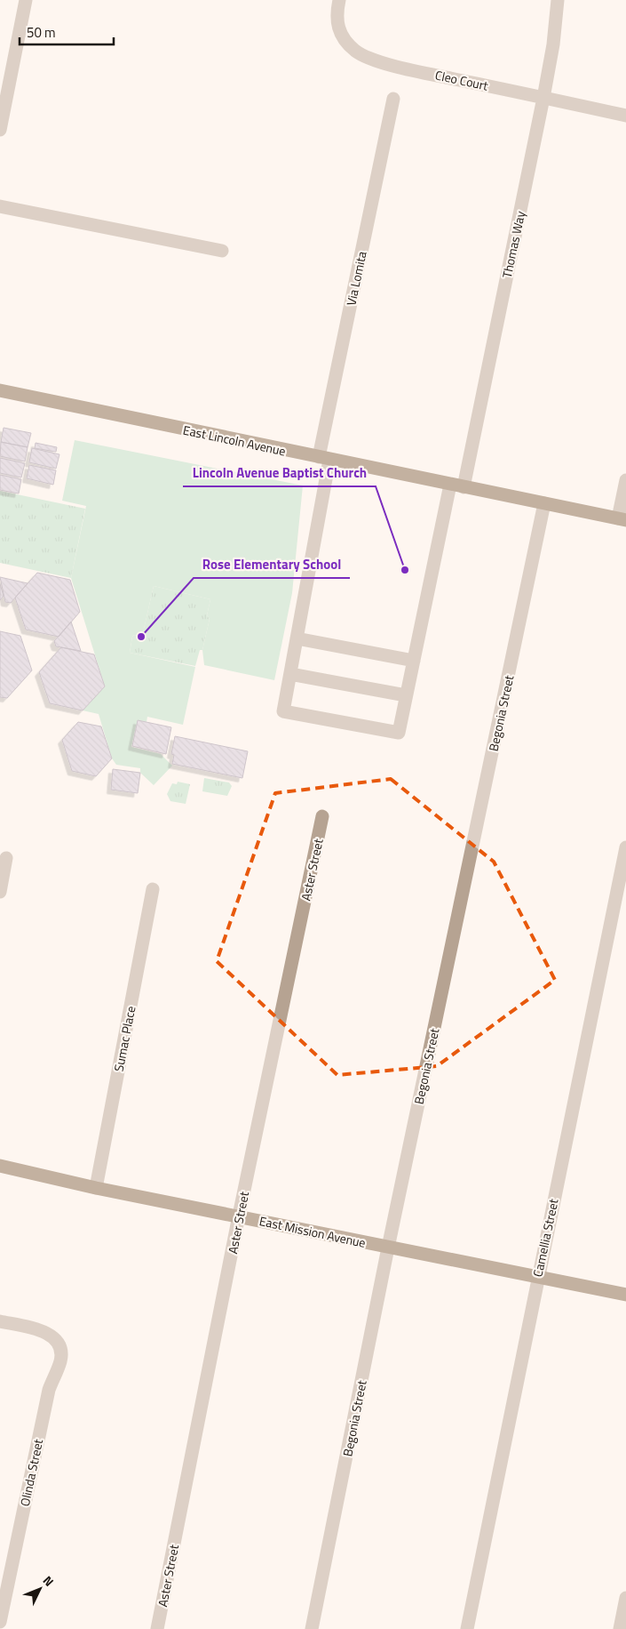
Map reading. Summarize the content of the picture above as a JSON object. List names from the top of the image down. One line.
{"streets":{"main road":["East Lincoln Avenue","East Mission Avenue"],"street":["Cleo Court","Thomas Way","Via Lomita","Begonia Street","Aster Street","Sumac Place","Camellia Street","Olinda Street"]},"crossings":[["Cleo Court","Thomas Way"],["Thomas Way","Via Lomita"],["Thomas Way","East Lincoln Avenue"],["Via Lomita","East Lincoln Avenue"],["East Lincoln Avenue","Begonia Street"],["Begonia Street","East Mission Avenue"],["Aster Street","East Mission Avenue"],["Sumac Place","East Mission Avenue"],["East Mission Avenue","Camellia Street"]],"places":["Lincoln Avenue Baptist Church","Rose Elementary School"],"scale_bar":"50 m","north":"top right"}
